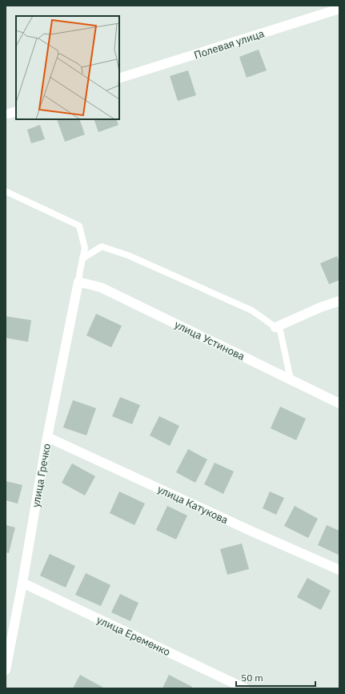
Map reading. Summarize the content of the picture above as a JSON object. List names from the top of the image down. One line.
{"streets":{"street":["Полевая улица","улица Устинова","улица Гречко","улица Катукова","улица Еременко"]},"crossings":[["улица Устинова","улица Гречко"],["улица Гречко","улица Катукова"],["улица Гречко","улица Еременко"]],"scale_bar":"50 m"}
